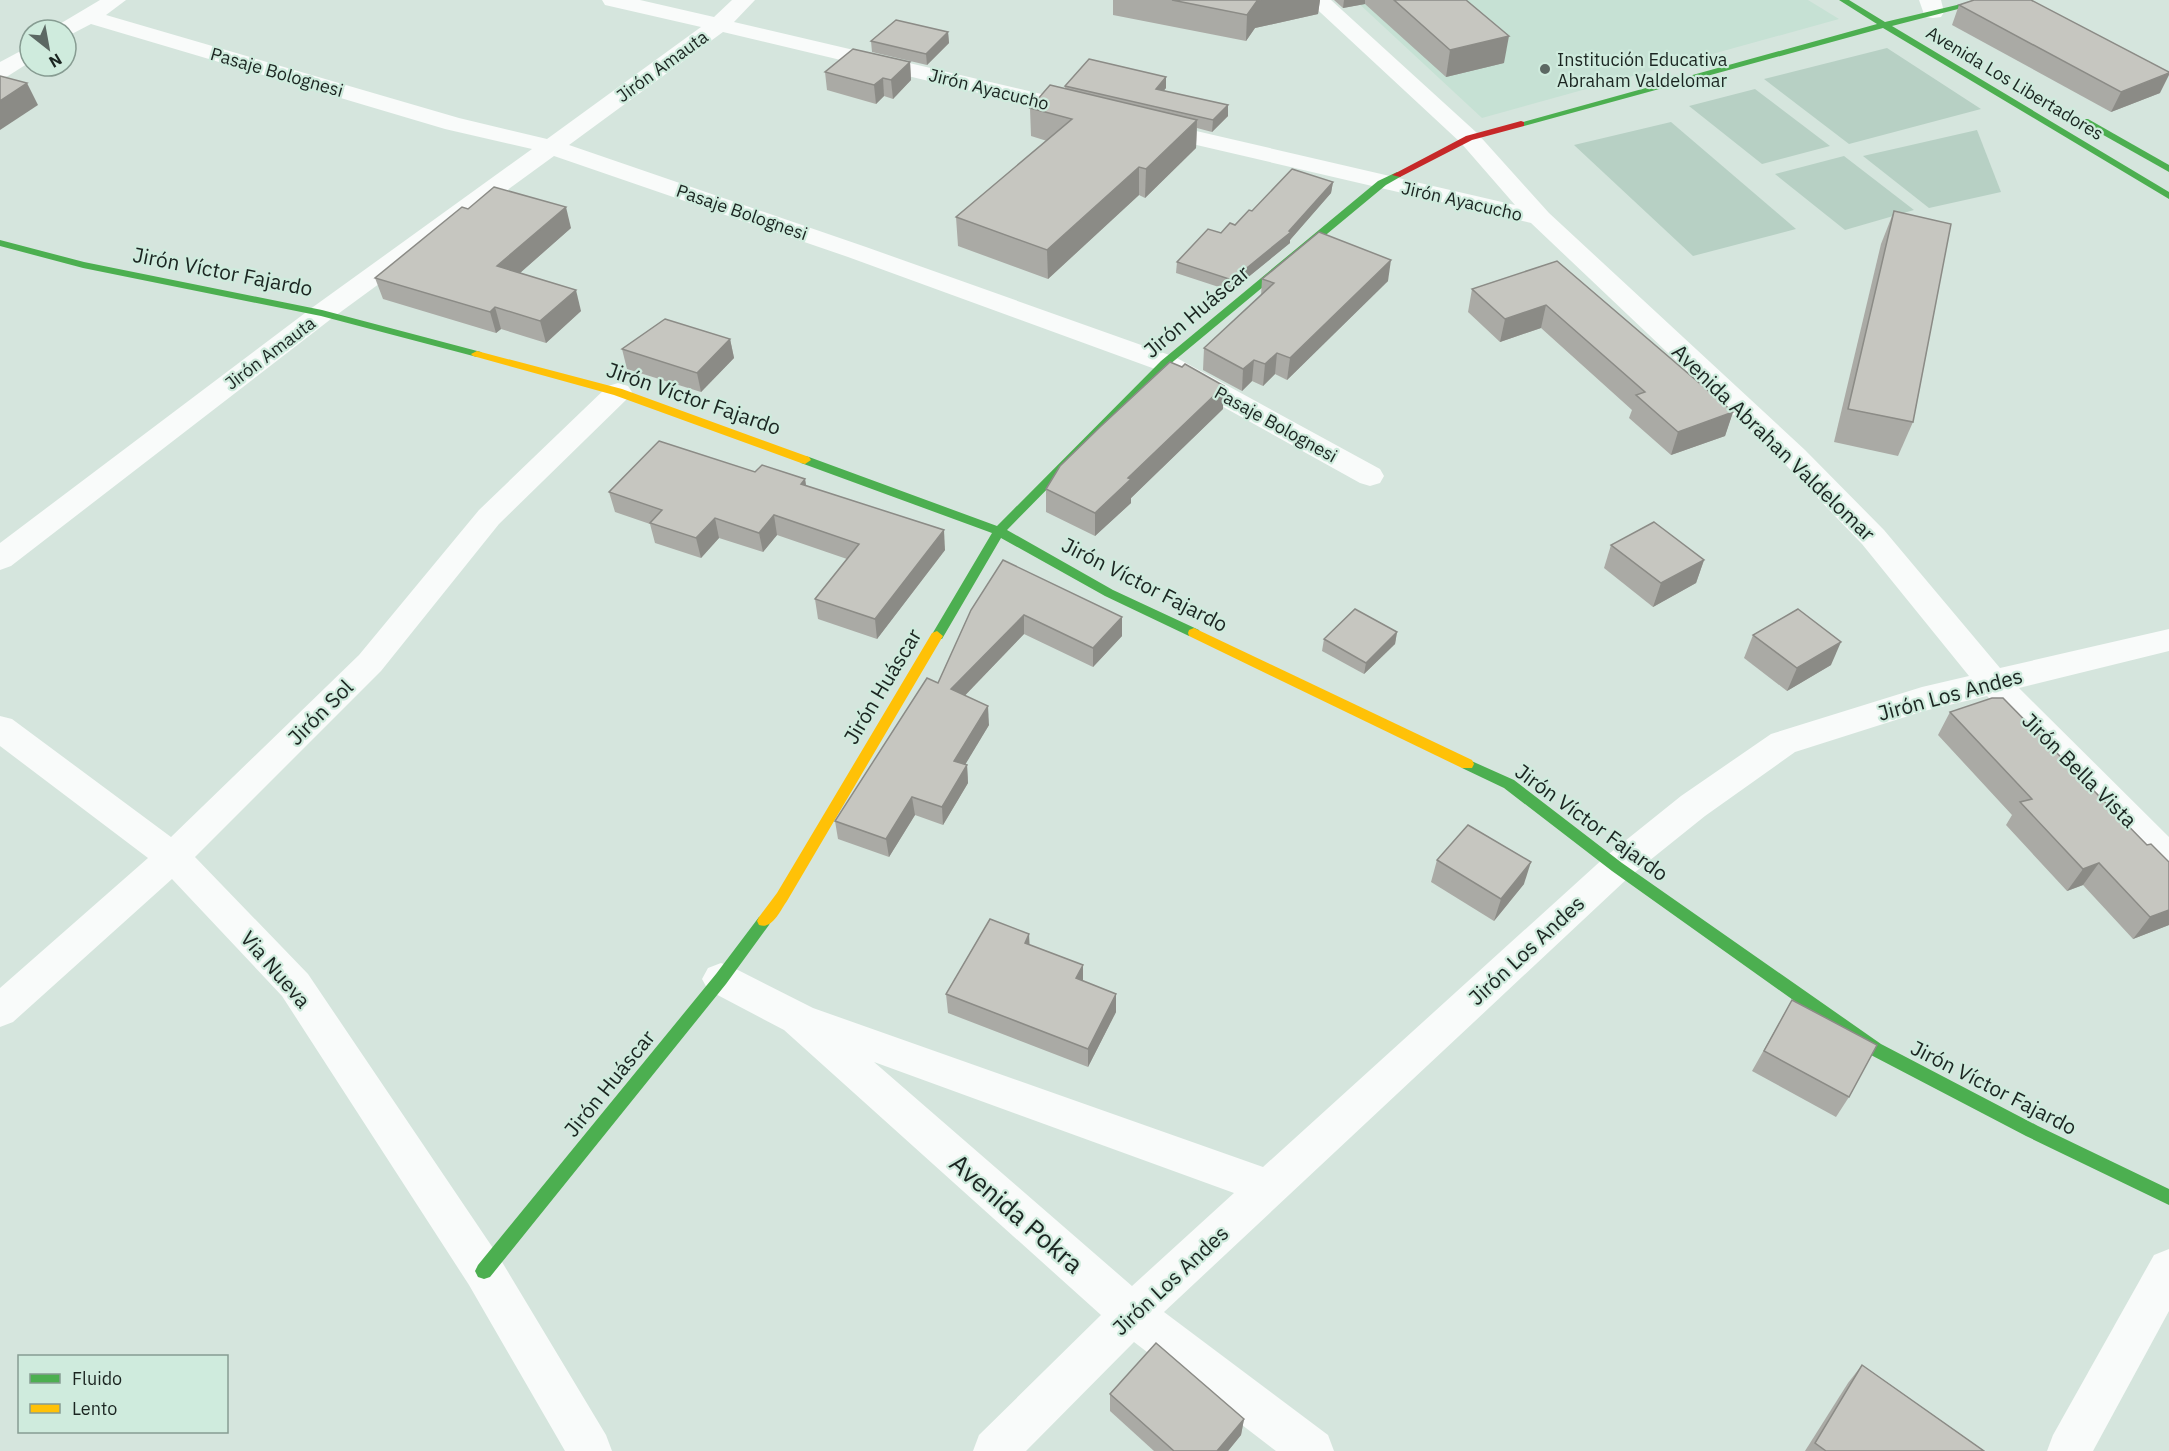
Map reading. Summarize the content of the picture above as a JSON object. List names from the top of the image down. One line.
{"streets":{"street":["Jirón Amauta","Pasaje Bolognesi","Avenida Los Libertadores","Jirón Ayacucho","Jirón Víctor Fajardo","Jirón Huáscar","Avenida Abrahan Valdelomar","Jirón Los Andes","Jirón Sol","Jirón Bella Vista","Via Nueva","Avenida Pokra"]},"crossings":[["Jirón Amauta","Pasaje Bolognesi"],["Jirón Amauta","Jirón Ayacucho"],["Jirón Amauta","Jirón Víctor Fajardo"],["Pasaje Bolognesi","Jirón Huáscar"],["Avenida Los Libertadores","Jirón Huáscar"],["Jirón Ayacucho","Jirón Huáscar"],["Jirón Ayacucho","Avenida Abrahan Valdelomar"],["Jirón Víctor Fajardo","Jirón Huáscar"],["Jirón Víctor Fajardo","Jirón Los Andes"],["Jirón Víctor Fajardo","Jirón Sol"],["Jirón Huáscar","Avenida Abrahan Valdelomar"],["Jirón Huáscar","Via Nueva"],["Jirón Huáscar","Avenida Pokra"],["Avenida Abrahan Valdelomar","Jirón Los Andes"],["Avenida Abrahan Valdelomar","Jirón Bella Vista"],["Jirón Los Andes","Jirón Bella Vista"],["Jirón Los Andes","Avenida Pokra"],["Jirón Sol","Via Nueva"]],"places":["Institución Educativa Abraham Valdelomar"],"legend":["Fluido","Lento"],"north":"bottom right"}
